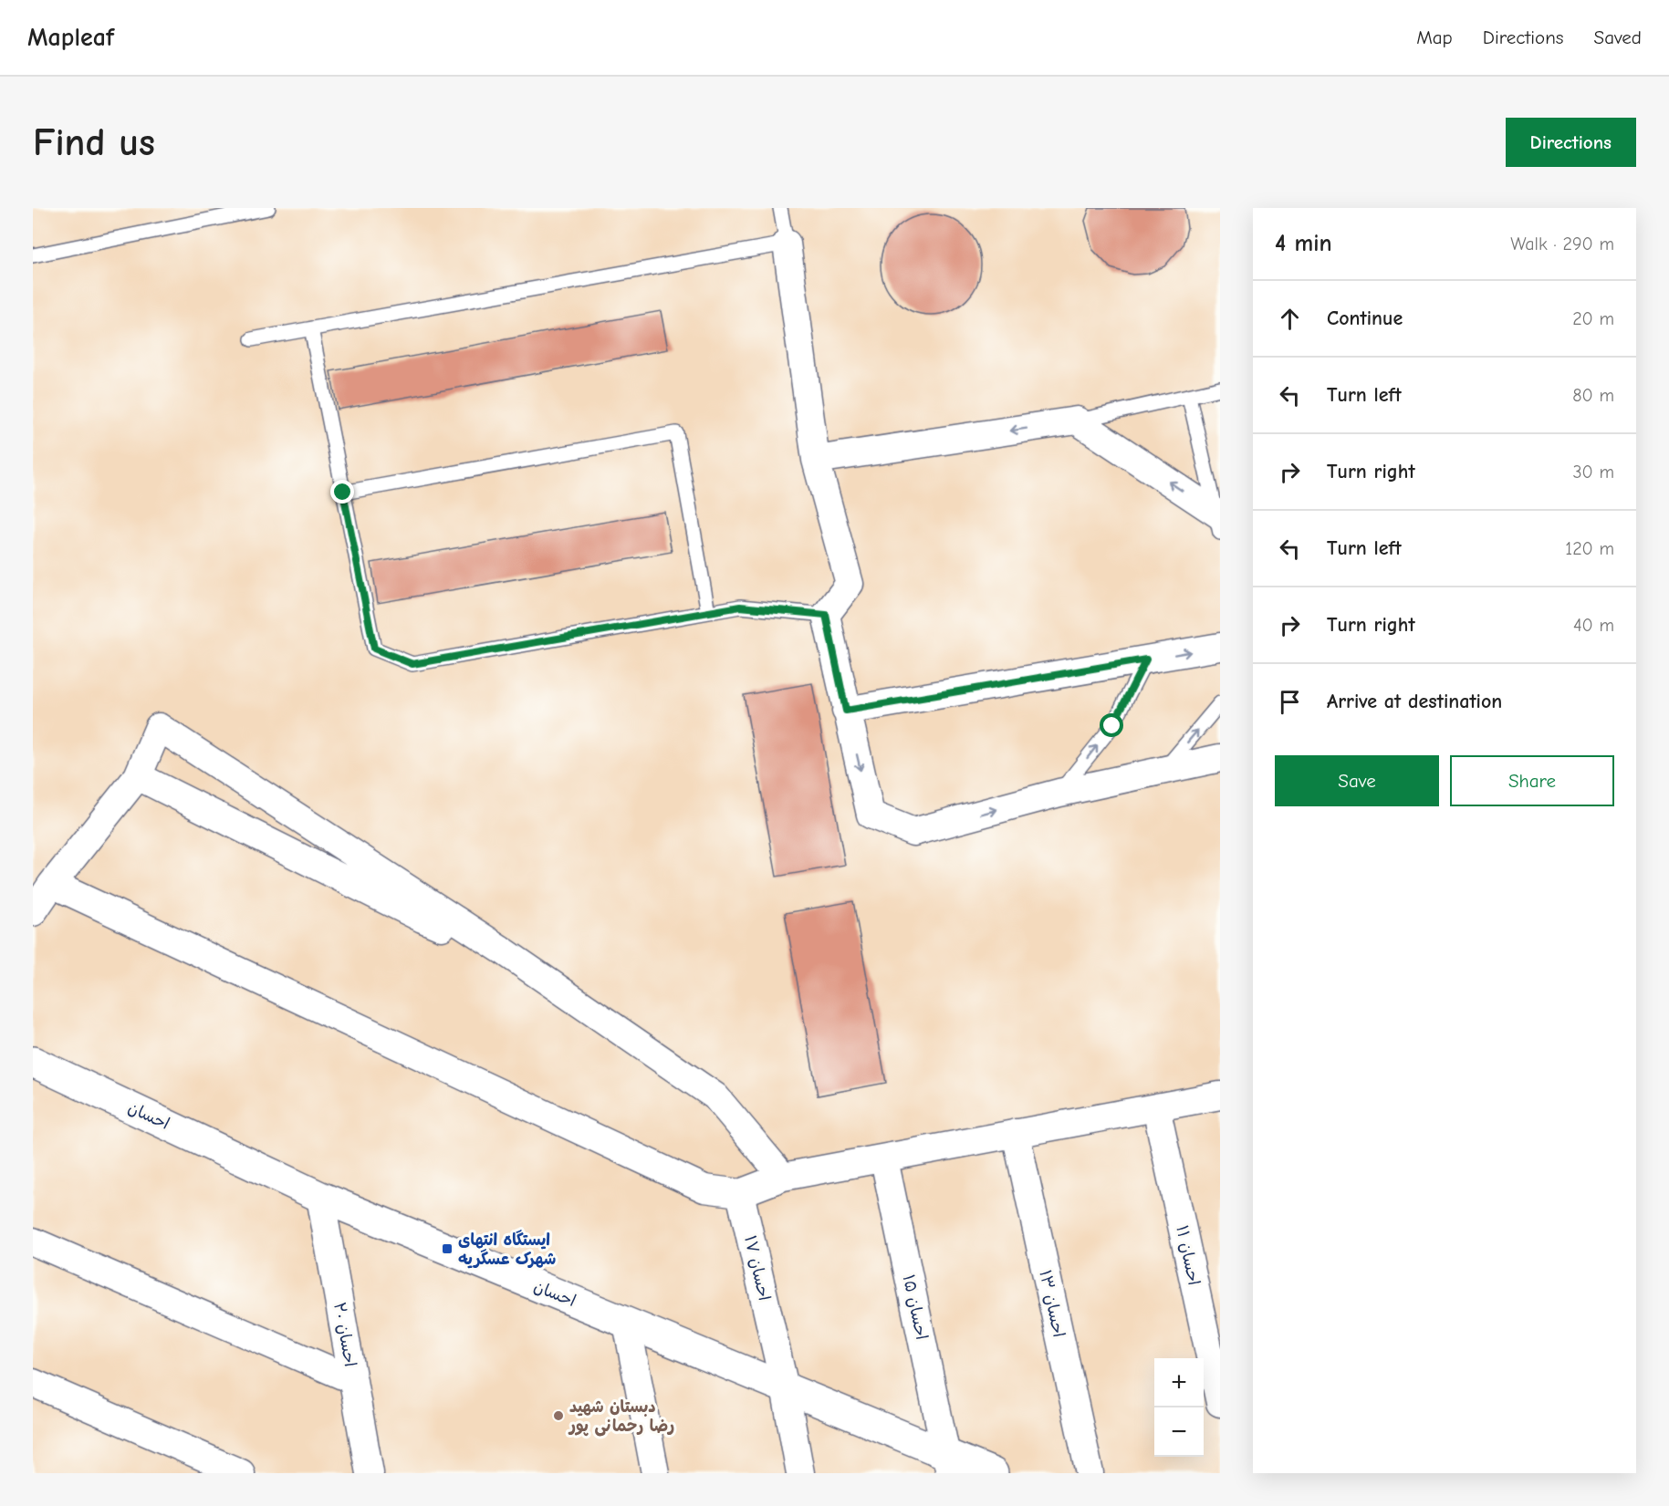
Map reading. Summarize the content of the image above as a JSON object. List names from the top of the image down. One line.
{"streets":{"street":["احسان","احسان ۱۱","احسان ۱۷","احسان ۱۳","احسان ۱۵","احسان ۲۰"]},"crossings":[["احسان","احسان ۱۷"],["احسان","احسان ۱۵"],["احسان","احسان ۲۰"]],"places":{"transit":["ایستگاه انتهای شهرک عسگریه"],"other":["دبستان شهید رضا رحمانی پور"]},"page":{"header":"Mapleaf","nav":["Map","Directions","Saved"],"buttons":["Directions",["Save","Share"]],"title":"Find us","heading":["4 min","Walk · 290 m"],"list":[["Continue","20 m"],["Turn left","80 m"],["Turn right","30 m"],["Turn left","120 m"],["Turn right","40 m"],"Arrive at destination"],"map_buttons":["+","−"]}}
